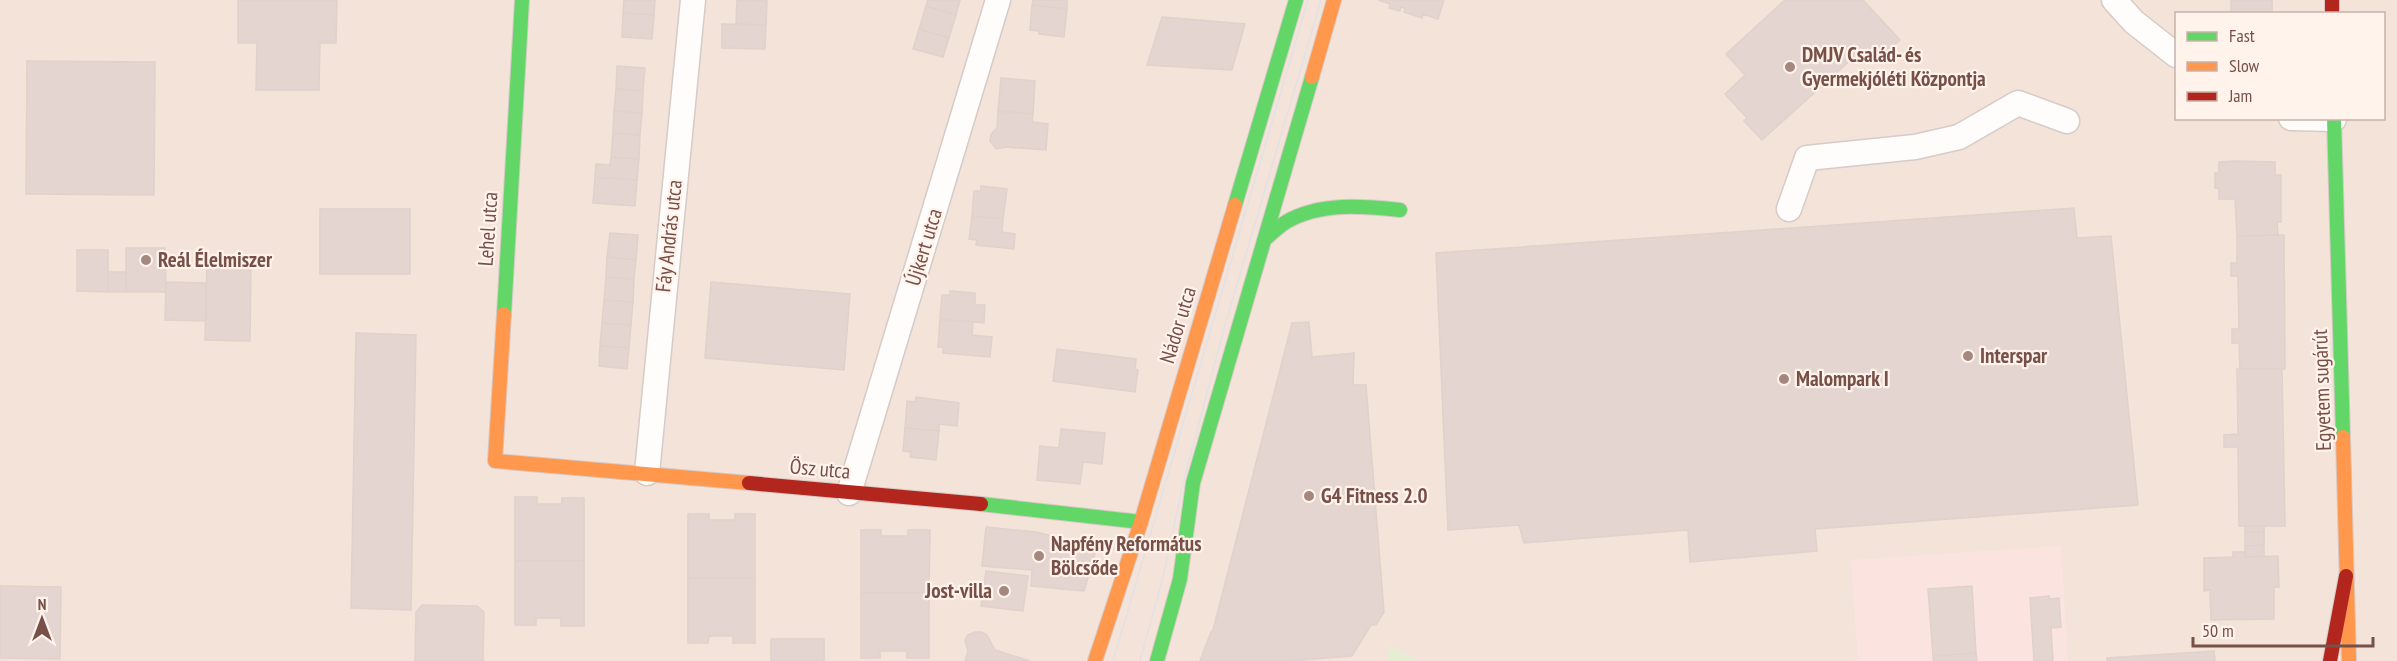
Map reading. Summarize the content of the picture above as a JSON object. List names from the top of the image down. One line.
{"streets":{"street":["Lehel utca","Fáy András utca","Újkert utca","Nádor utca","Egyetem sugárút","Ösz utca"]},"crossings":[["Lehel utca","Ösz utca"],["Fáy András utca","Ösz utca"],["Újkert utca","Ösz utca"],["Nádor utca","Ösz utca"]],"places":["DMJV Család- és Gyermekjóléti Központja","Reál Élelmiszer","Interspar","Malompark I","G4 Fitness 2.0","Napfény Református Bölcsőde","Jost-villa"],"legend":["Fast","Slow","Jam"],"scale_bar":"50 m","north":"top"}
